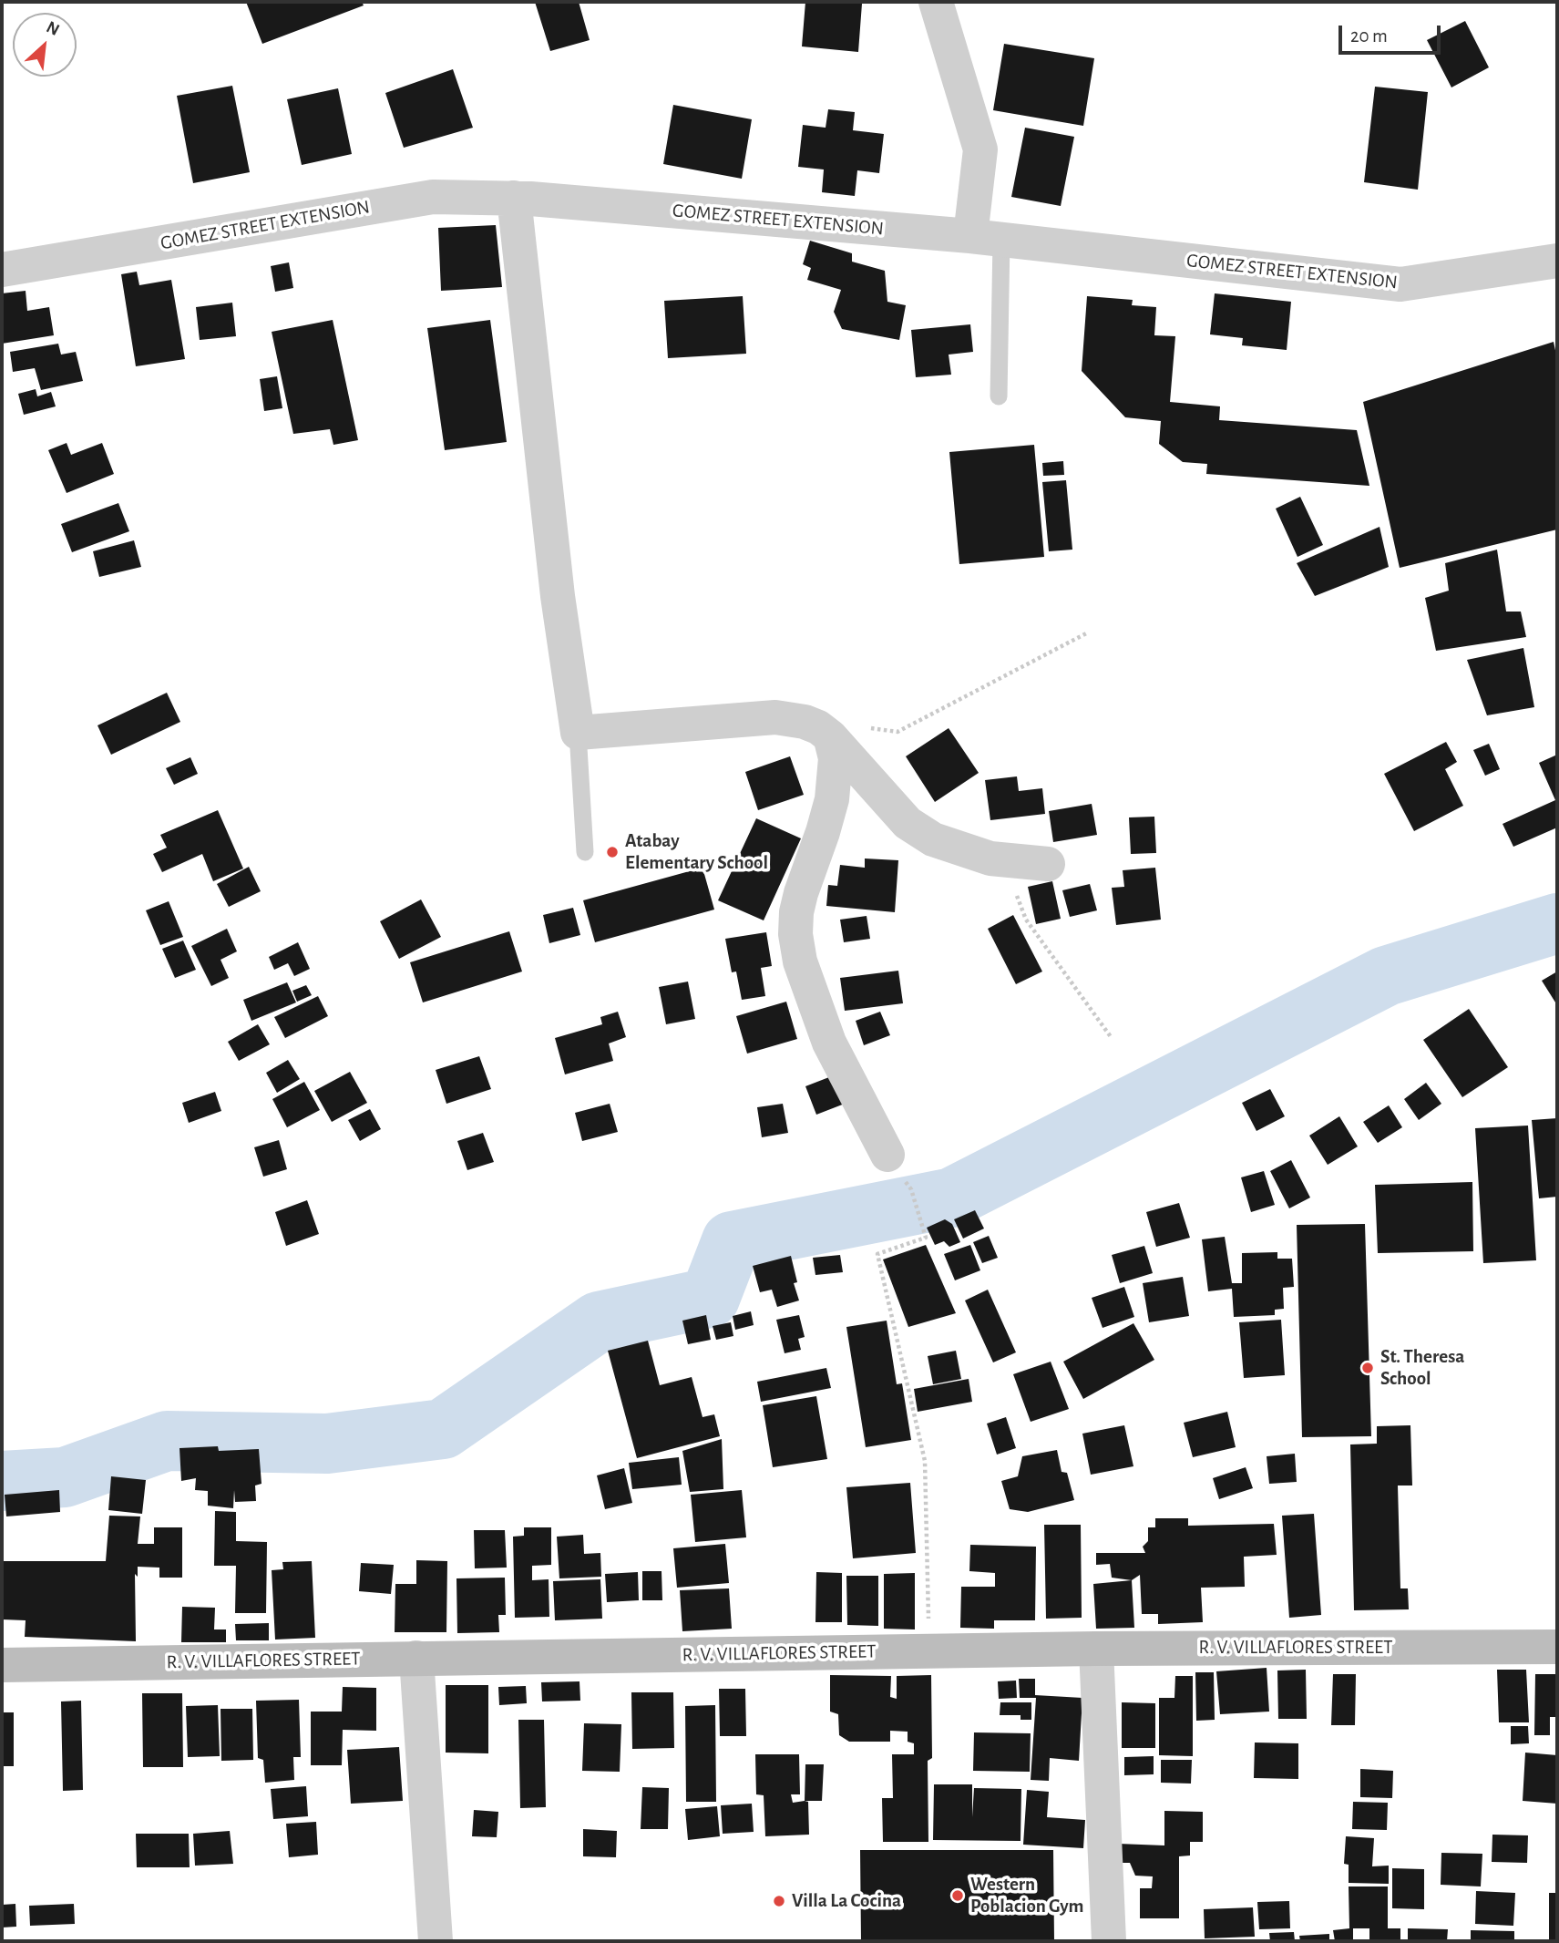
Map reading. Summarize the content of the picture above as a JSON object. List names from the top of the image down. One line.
{"streets":{"main road":["R. V. VILLAFLORES STREET"],"street":["GOMEZ STREET EXTENSION"]},"places":["Atabay Elementary School","St. Theresa School","Western Poblacion Gym","Villa La Cocina"],"scale_bar":"20 m","north":"top right"}
